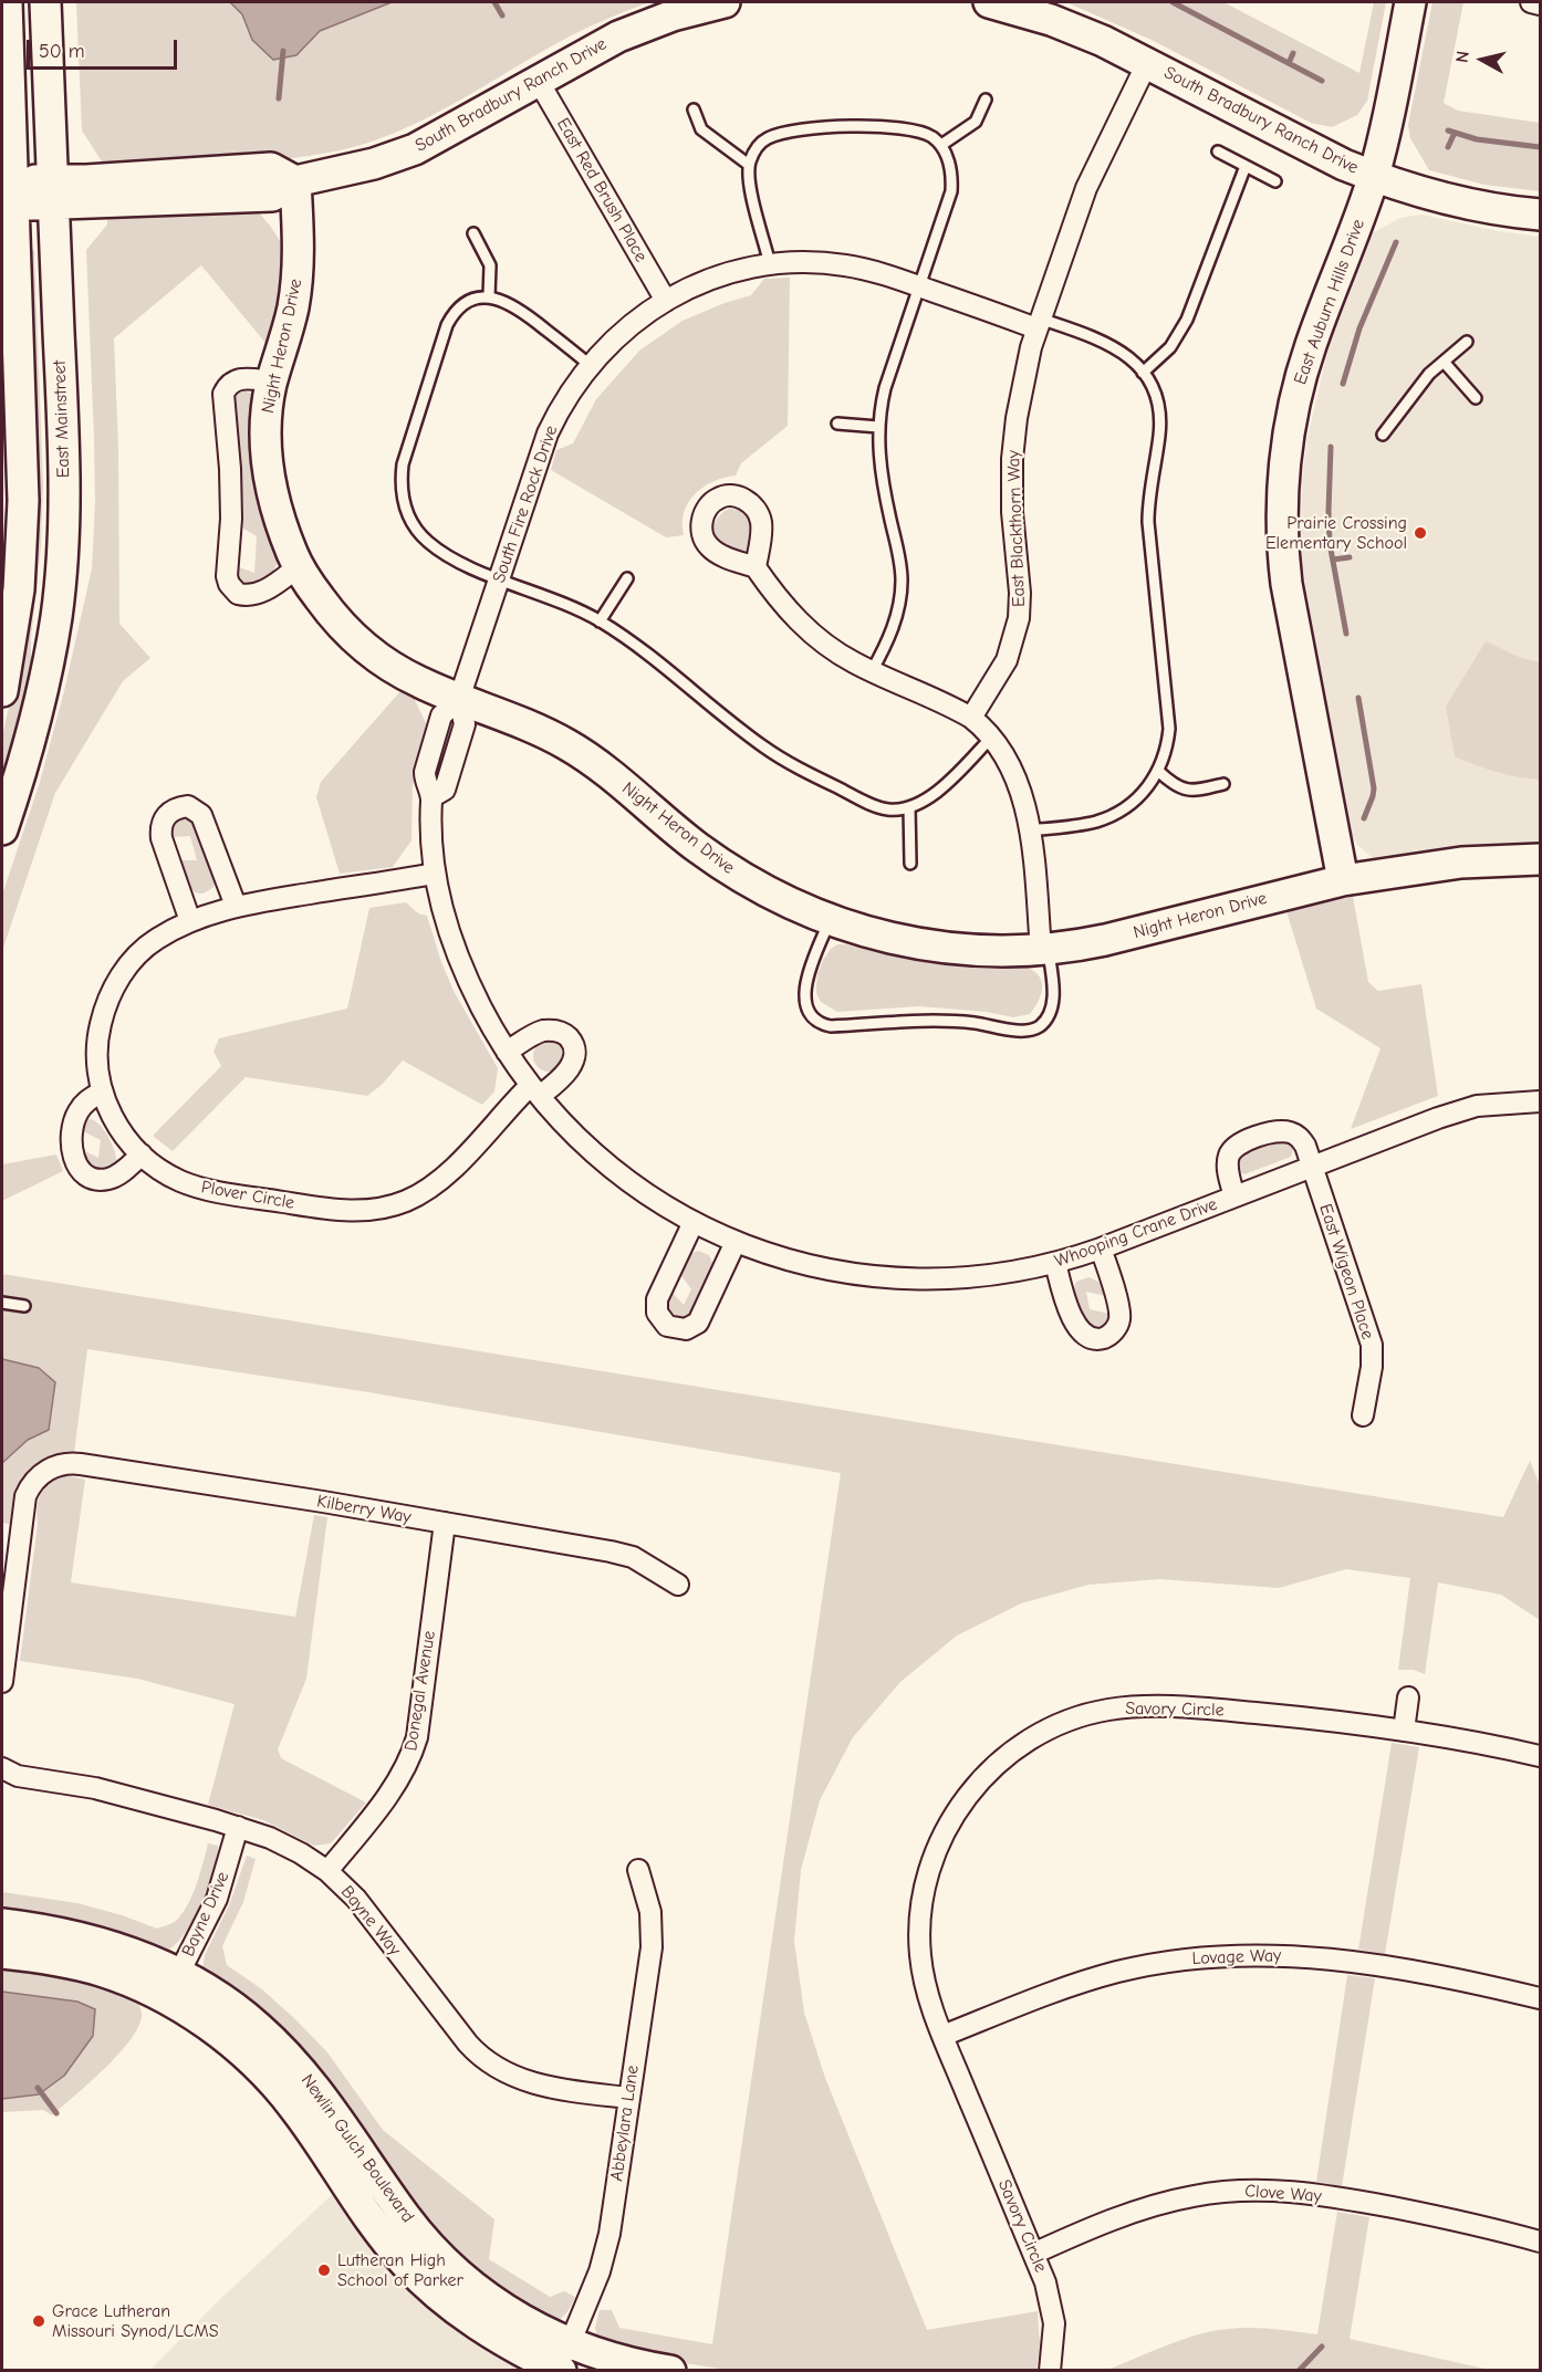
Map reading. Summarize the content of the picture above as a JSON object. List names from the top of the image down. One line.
{"streets":{"street":["South Bradbury Ranch Drive","East Red Brush Place","East Auburn Hills Drive","Night Heron Drive","East Mainstreet","South Fire Rock Drive","East Blackthorn Way","Plover Circle","Whooping Crane Drive","East Wigeon Place","Kilberry Way","Donegal Avenue","Savory Circle","Bayne Drive","Bayne Way","Lovage Way","Abbeylara Lane","Newlin Gulch Boulevard","Clove Way"]},"crossings":[["South Bradbury Ranch Drive","East Red Brush Place"],["South Bradbury Ranch Drive","East Auburn Hills Drive"],["South Bradbury Ranch Drive","Night Heron Drive"],["South Bradbury Ranch Drive","East Blackthorn Way"],["East Red Brush Place","South Fire Rock Drive"],["East Auburn Hills Drive","Night Heron Drive"],["Night Heron Drive","South Fire Rock Drive"],["Night Heron Drive","Whooping Crane Drive"],["South Fire Rock Drive","East Blackthorn Way"],["South Fire Rock Drive","Whooping Crane Drive"],["Plover Circle","Whooping Crane Drive"],["Whooping Crane Drive","East Wigeon Place"],["Kilberry Way","Donegal Avenue"],["Donegal Avenue","Bayne Way"],["Savory Circle","Lovage Way"],["Savory Circle","Clove Way"],["Bayne Drive","Bayne Way"],["Bayne Drive","Newlin Gulch Boulevard"],["Bayne Way","Abbeylara Lane"],["Abbeylara Lane","Newlin Gulch Boulevard"]],"places":["Prairie Crossing Elementary School","Lutheran High School of Parker","Grace Lutheran Missouri Synod/LCMS"],"scale_bar":"50 m","north":"left"}
